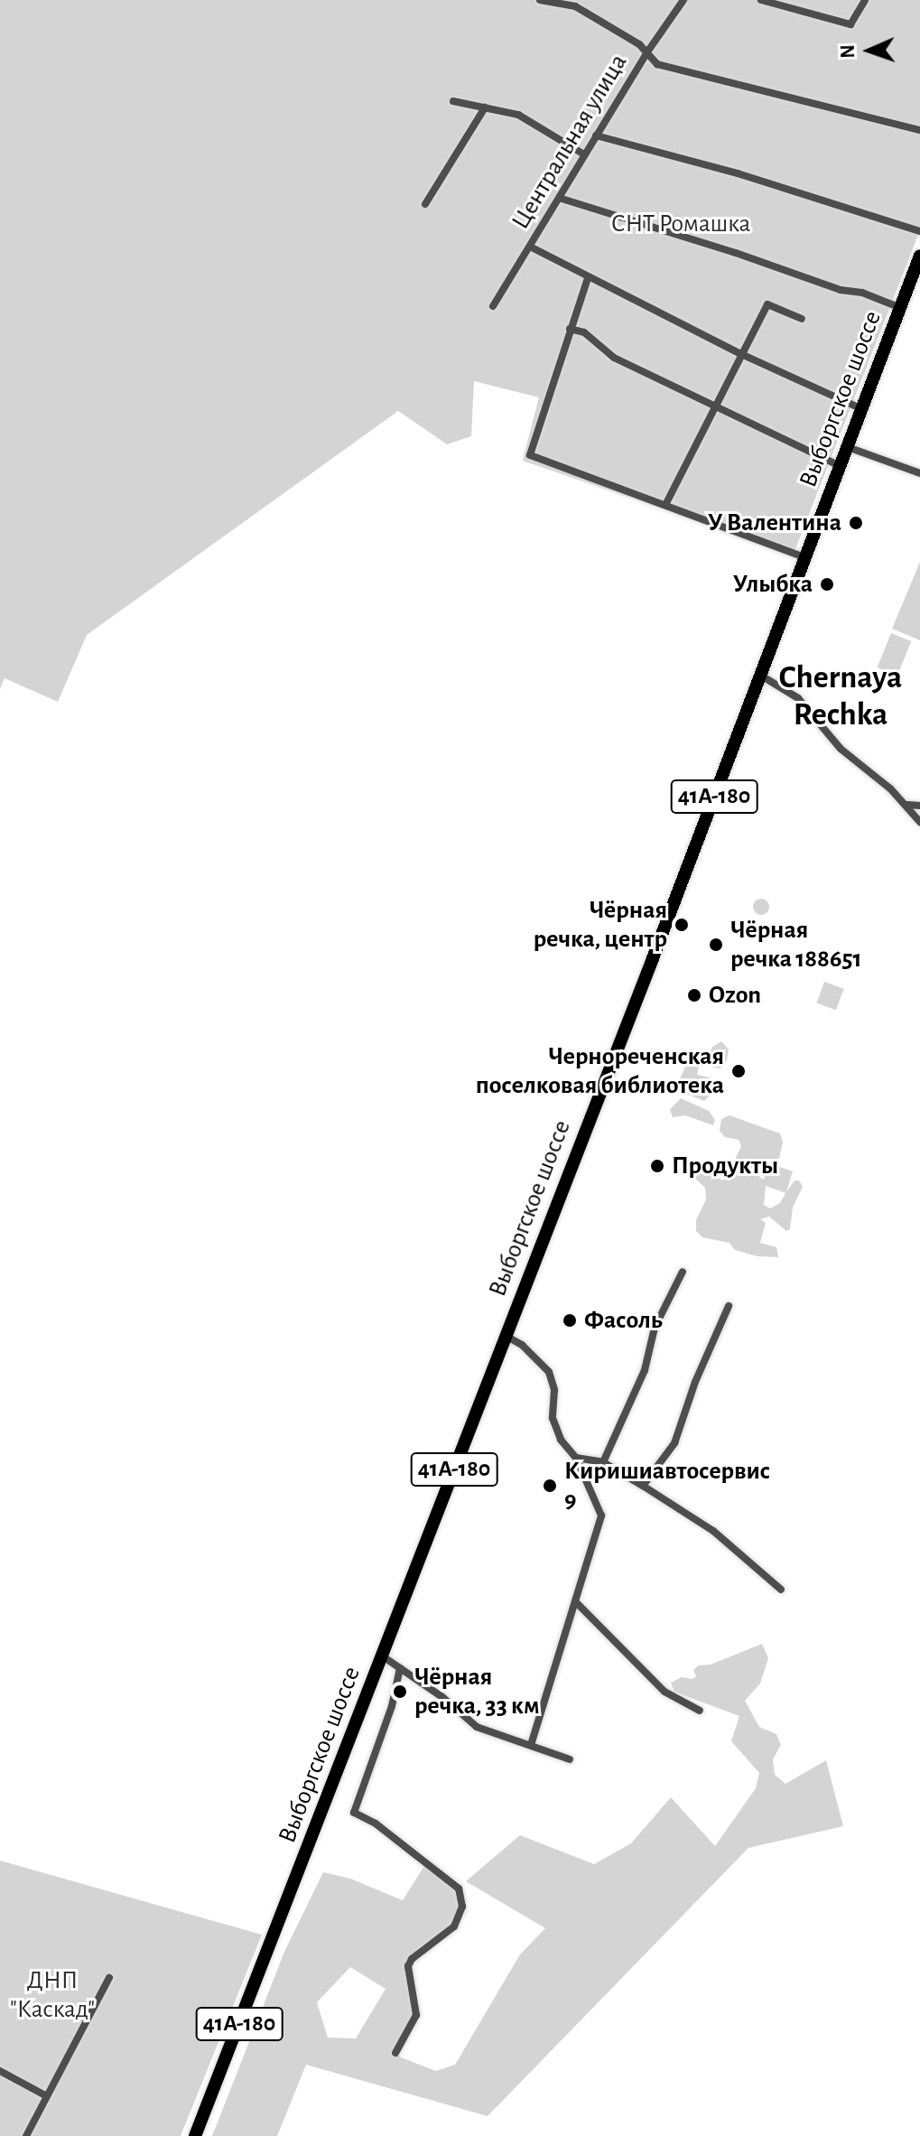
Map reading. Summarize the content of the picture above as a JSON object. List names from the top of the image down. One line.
{"streets":{"main road":["Выборгское шоссе","41А-180"],"street":["Центральная улица"]},"districts":["Chernaya Rechka"],"parks":["СНТ Ромашка","ДНП \"Каскад\""],"places":["У Валентина","Улыбка","Чёрная речка, центр","Чёрная речка 188651","Ozon","Чернореченская поселковая библиотека","Продукты","Фасоль","Киришиавтосервис 9","Чёрная речка, 33 км"],"north":"left"}
